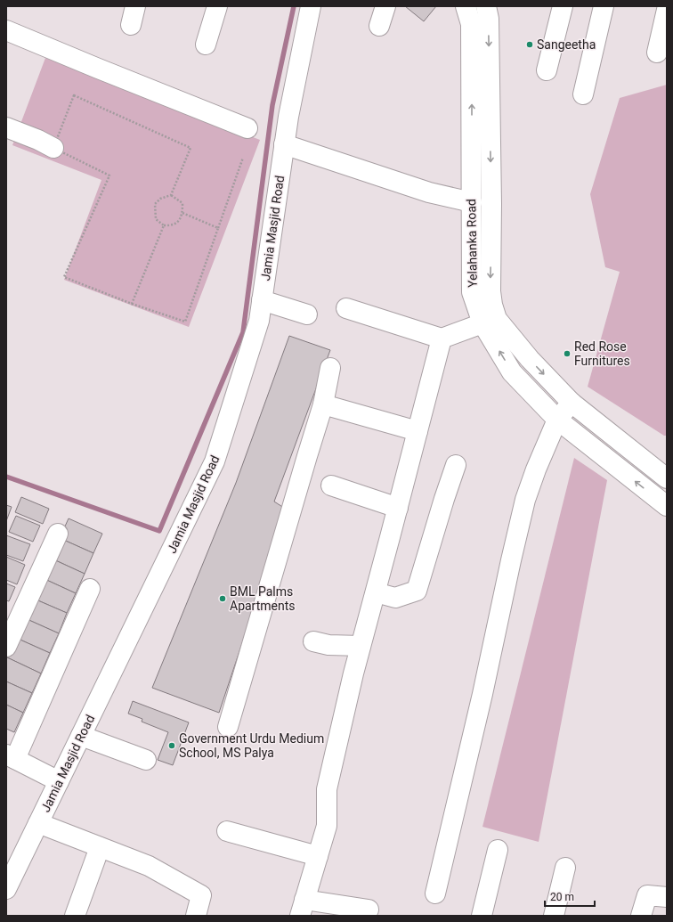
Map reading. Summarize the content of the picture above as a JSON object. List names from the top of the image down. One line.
{"streets":{"street":["Jamia Masjid Road","Yelahanka Road"]},"places":["Sangeetha","Red Rose Furnitures","BML Palms Apartments","Government Urdu Medium School, MS Palya"],"scale_bar":"20 m"}
